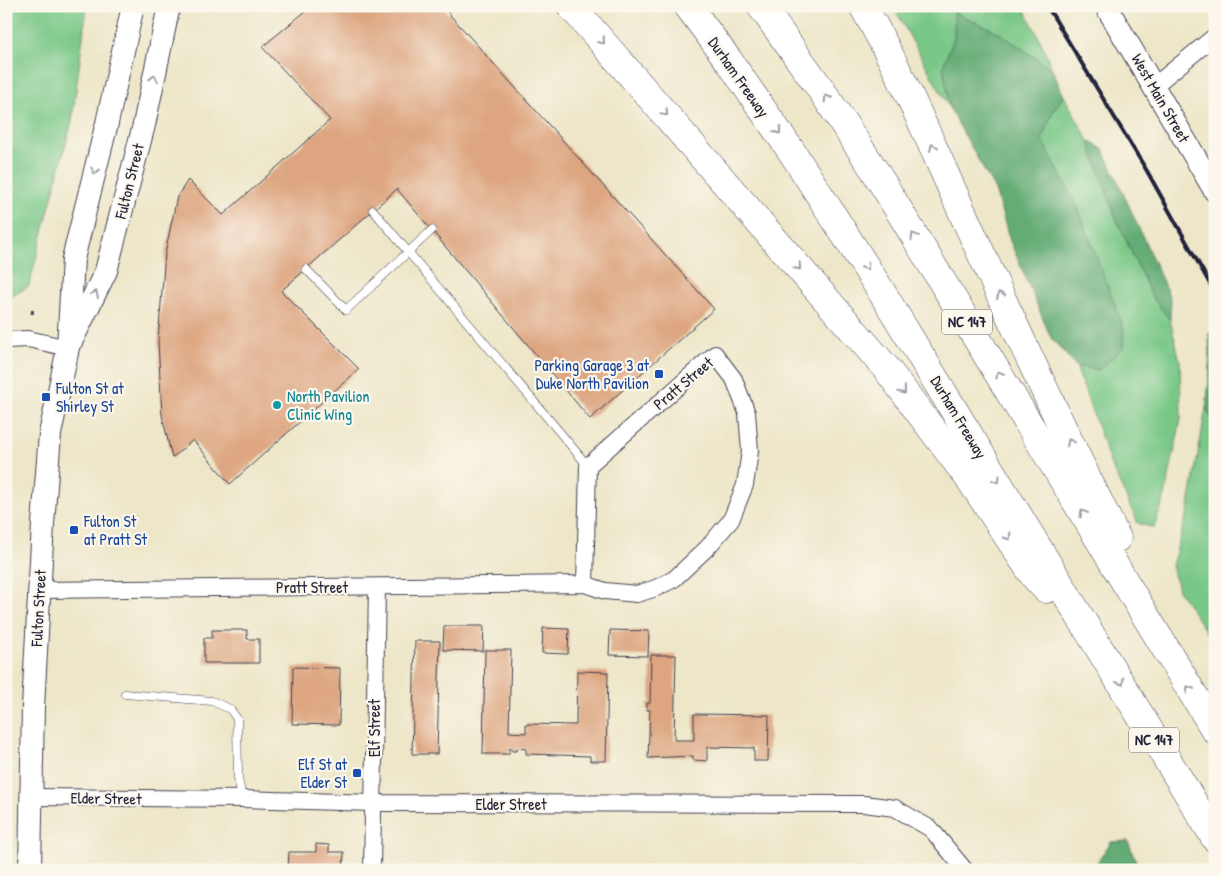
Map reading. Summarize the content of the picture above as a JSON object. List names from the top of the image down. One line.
{"streets":{"highway":["Durham Freeway","NC 147"],"main road":["West Main Street","Fulton Street"],"street":["Pratt Street","Elf Street","Elder Street"]},"crossings":[["Fulton Street","Pratt Street"],["Fulton Street","Elder Street"],["Pratt Street","Elf Street"],["Elf Street","Elder Street"]],"places":{"transit":["Parking Garage 3 at Duke North Pavilion","Fulton St at Shirley St","Fulton St at Pratt St","Elf St at Elder St"],"other":["North Pavilion Clinic Wing"]}}
